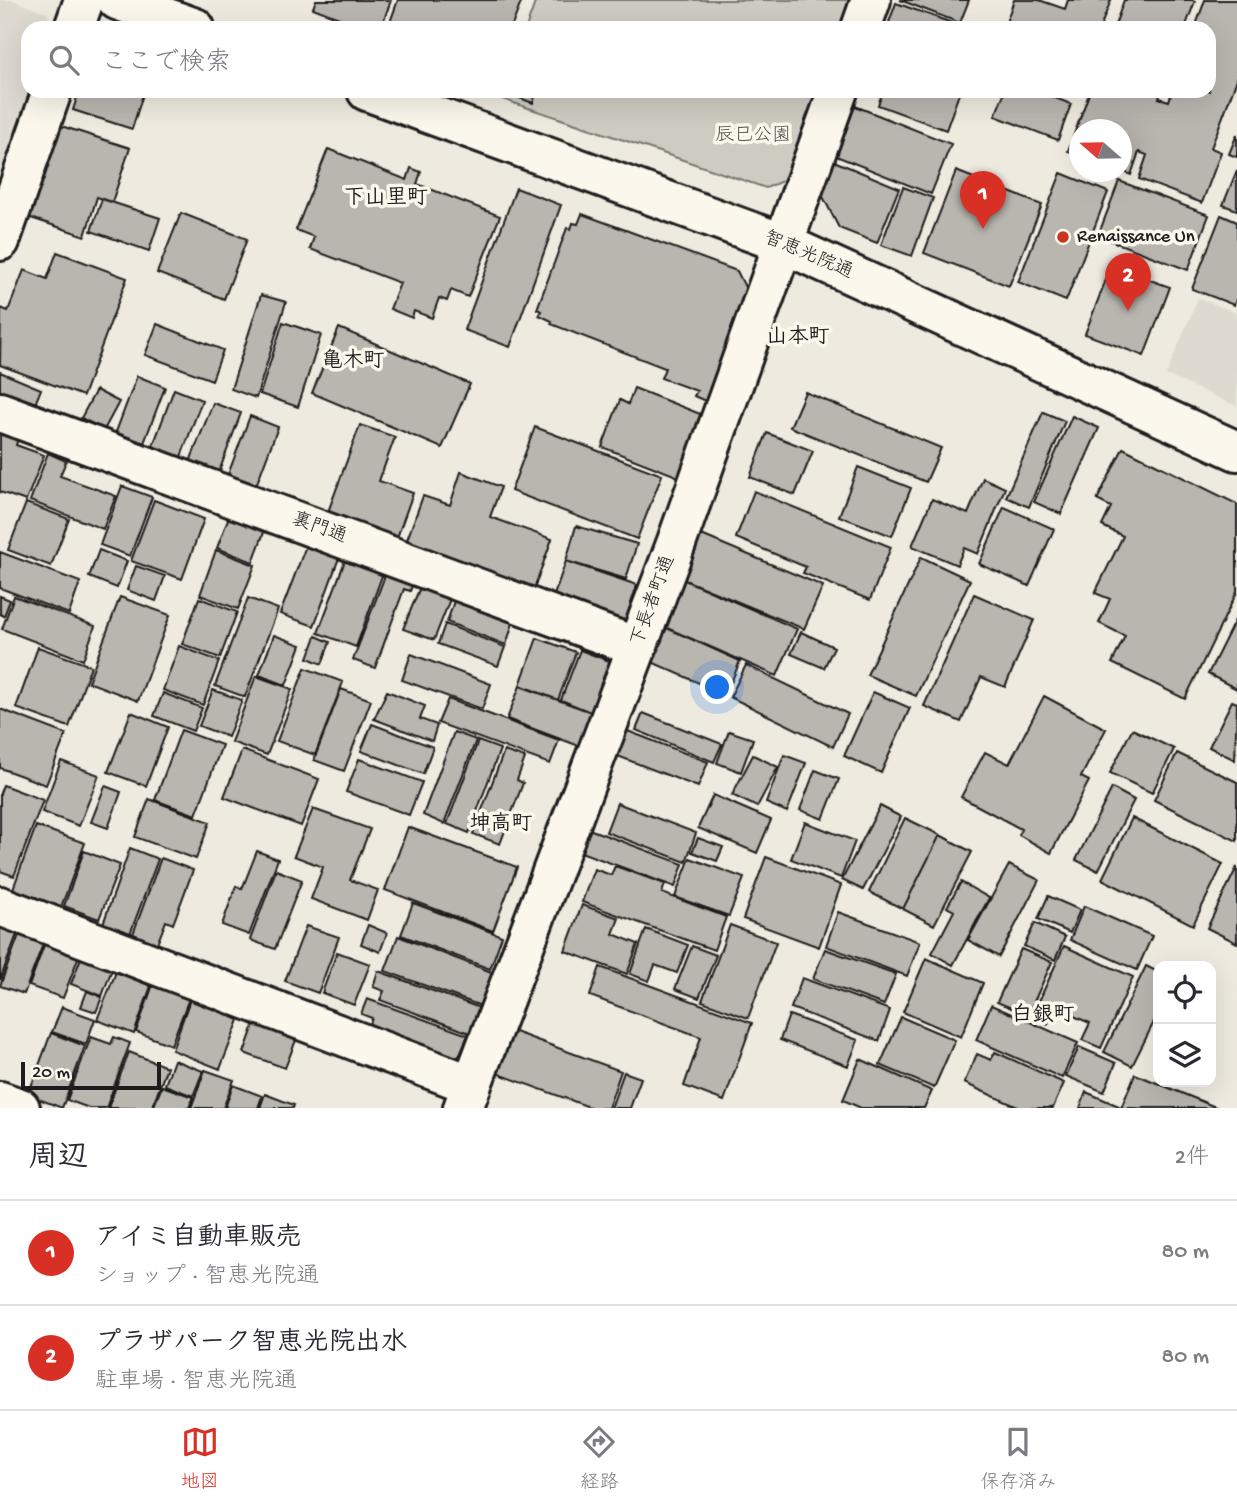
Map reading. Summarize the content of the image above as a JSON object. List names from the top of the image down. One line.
{"streets":{"street":["智恵光院通","裏門通","下長者町通"]},"crossings":[["智恵光院通","下長者町通"],["裏門通","下長者町通"]],"districts":["下山里町","山本町","亀木町","坤高町","白銀町"],"parks":["辰巳公園"],"places":["Renaissance Un"],"scale_bar":"20 m","north":"left","page":{"search":"ここで検索","pins":["1","2"],"scale":"20 m","heading":["周辺","2件"],"list":[{"mark":"1","name":"アイミ自動車販売","note":"ショップ · 智恵光院通","value":"80 m"},{"mark":"2","name":"プラザパーク智恵光院出水","note":"駐車場 · 智恵光院通","value":"80 m"}],"nav":["地図","経路","保存済み"]}}
